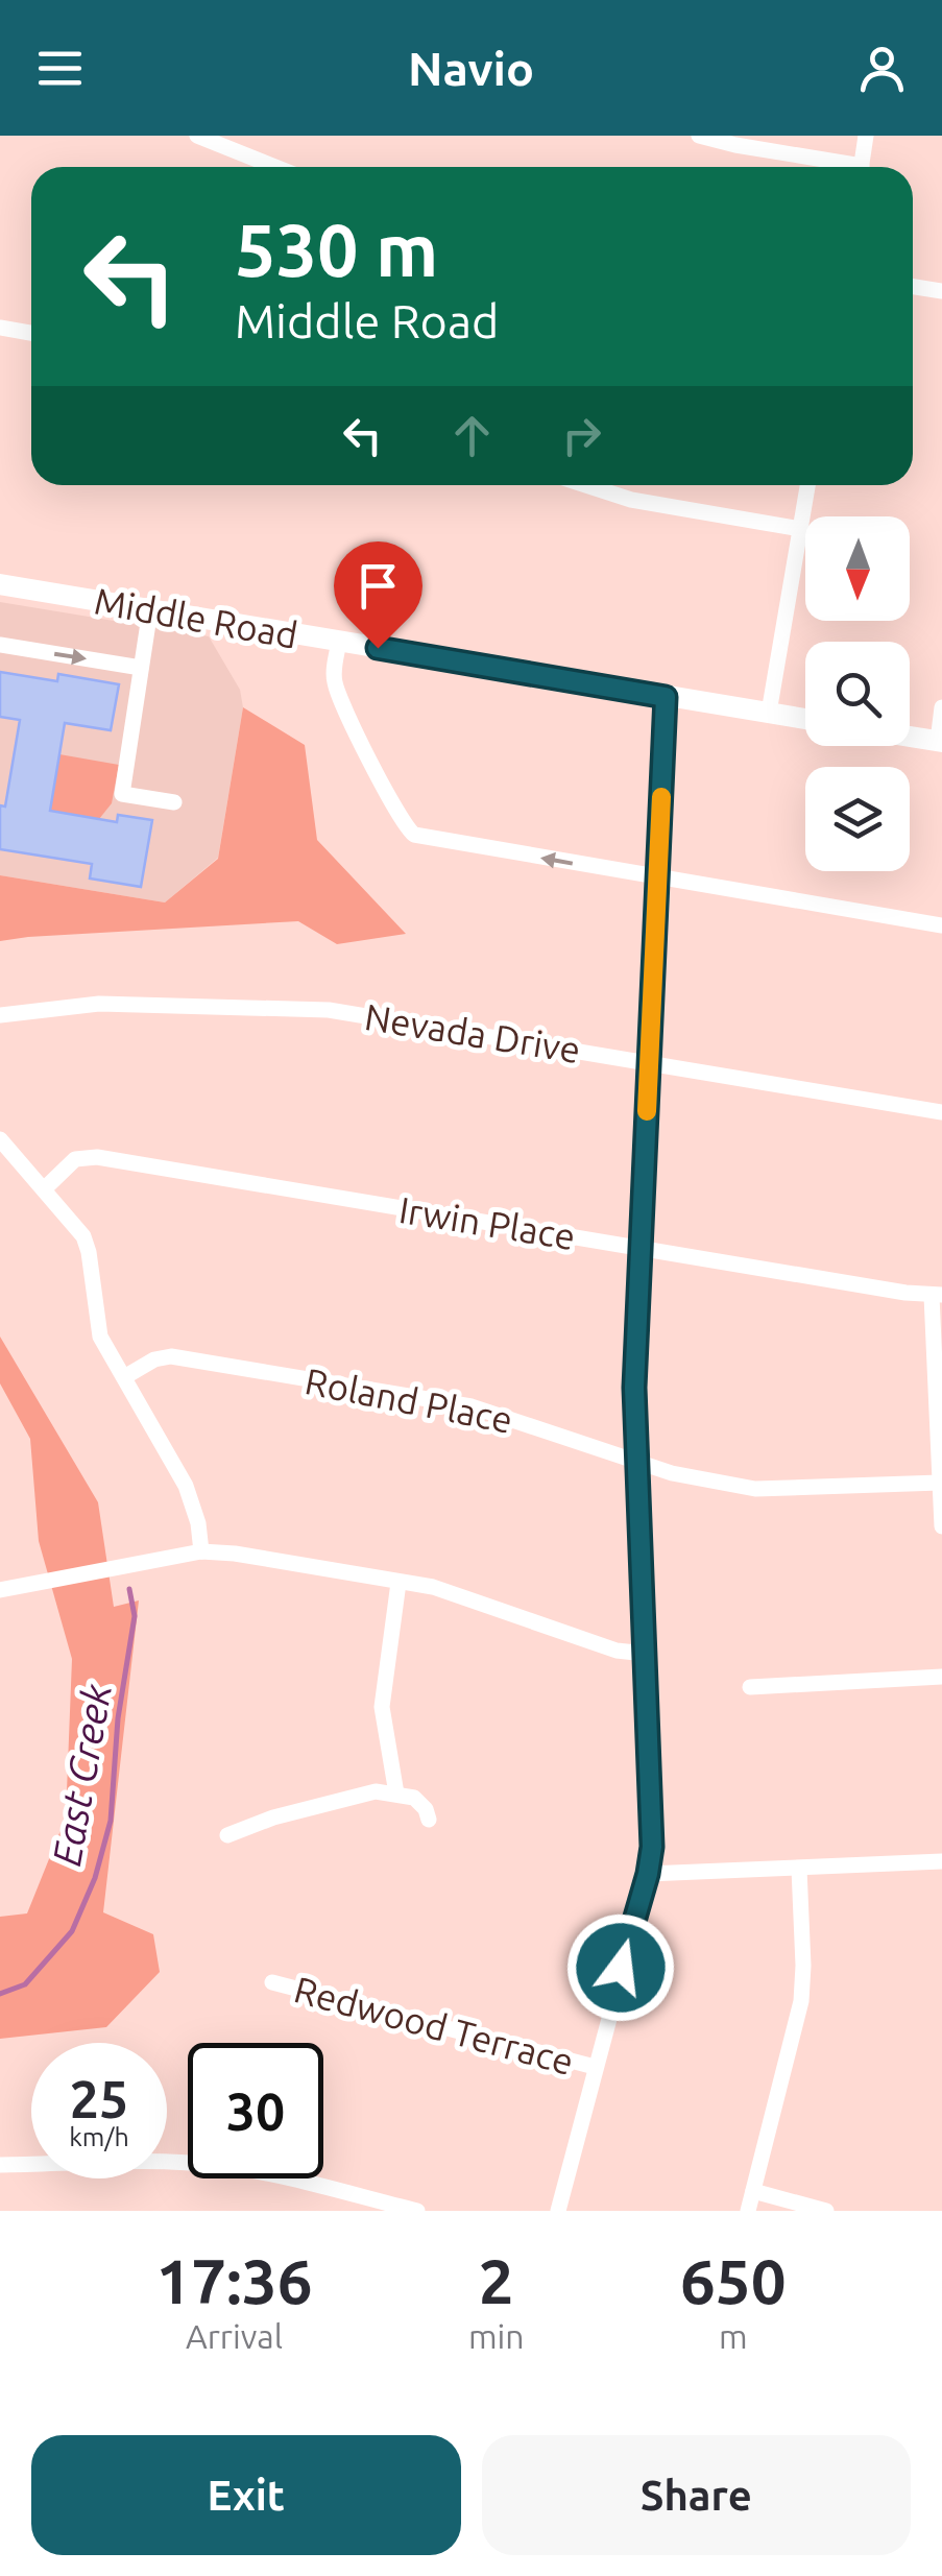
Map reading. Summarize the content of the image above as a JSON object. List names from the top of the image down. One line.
{"streets":{"main road":["Middle Road"],"street":["Nevada Drive","Irwin Place","Roland Place","Redwood Terrace"]},"water":["East Creek"],"north":"bottom","page":{"header":"Navio","turn":["530 m","Middle Road"],"speed":"25 km/h","limit":"30","eta":["17:36","Arrival","2","min","650","m"],"buttons":["Exit","Share"]}}
